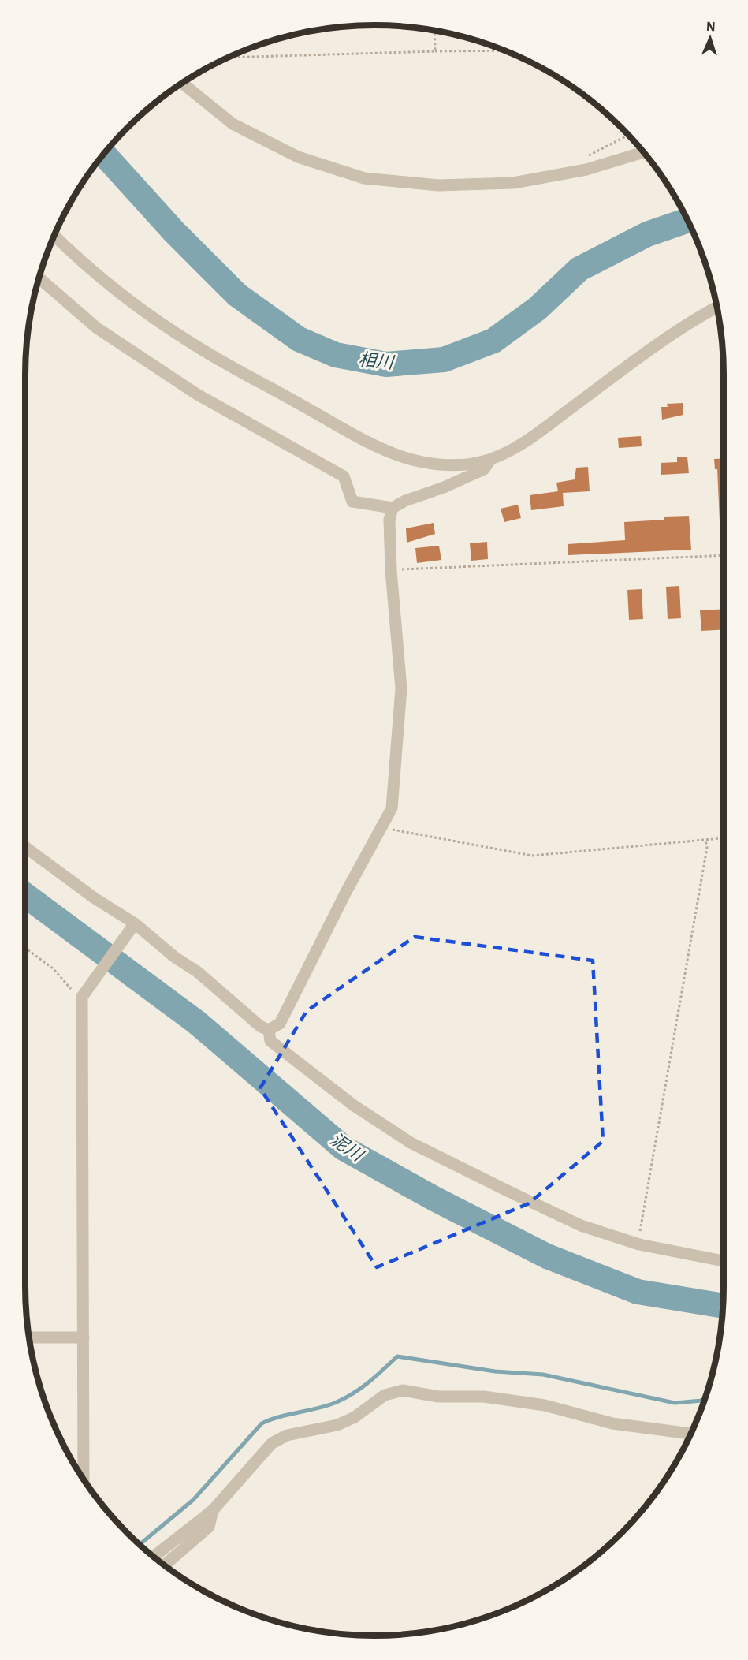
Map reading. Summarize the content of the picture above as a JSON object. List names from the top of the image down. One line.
{"water":["相川","泥川"],"north":"top"}
